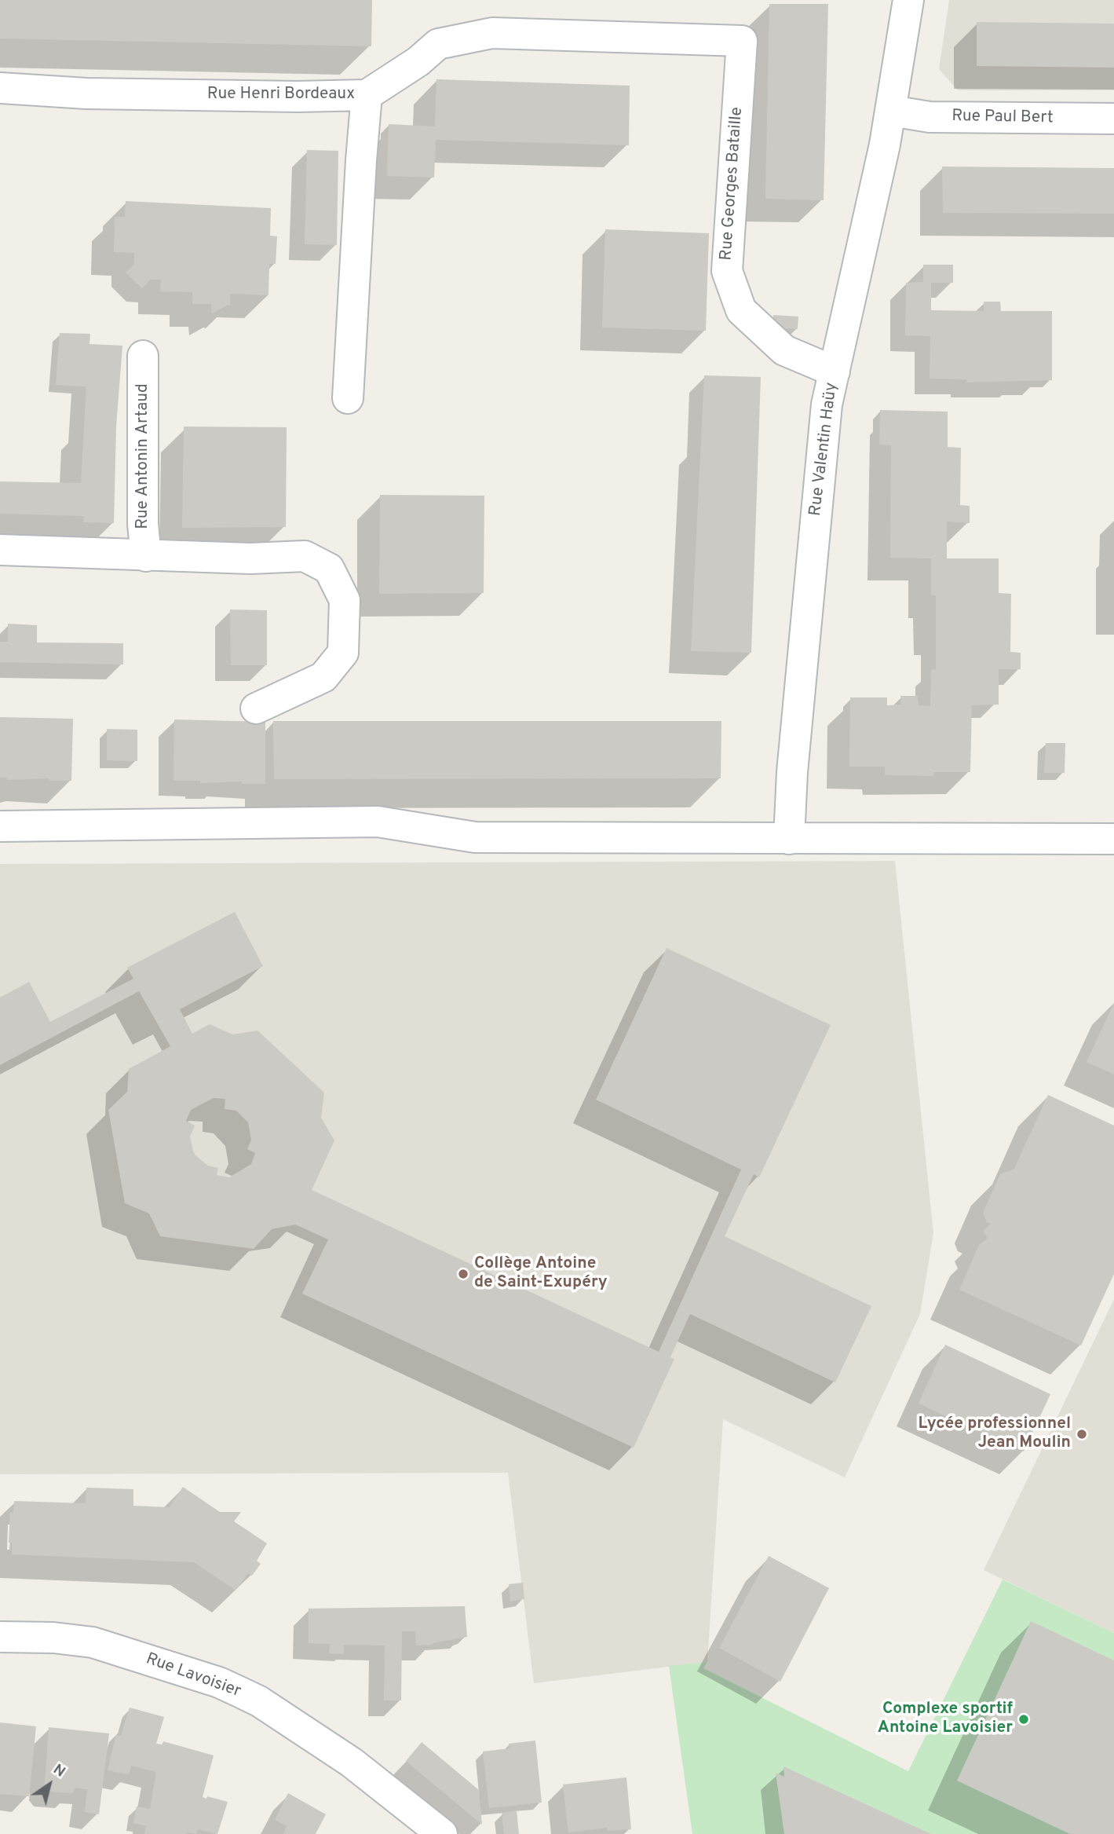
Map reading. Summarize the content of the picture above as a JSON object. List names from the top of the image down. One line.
{"streets":{"street":["Rue Henri Bordeaux","Rue Paul Bert","Rue Georges Bataille","Rue Valentin Haüy","Rue Antonin Artaud","Rue Lavoisier"]},"crossings":[["Rue Henri Bordeaux","Rue Georges Bataille"],["Rue Paul Bert","Rue Valentin Haüy"],["Rue Georges Bataille","Rue Valentin Haüy"]],"places":["Collège Antoine de Saint-Exupéry","Lycée professionnel Jean Moulin","Complexe sportif Antoine Lavoisier"],"north":"top right"}
